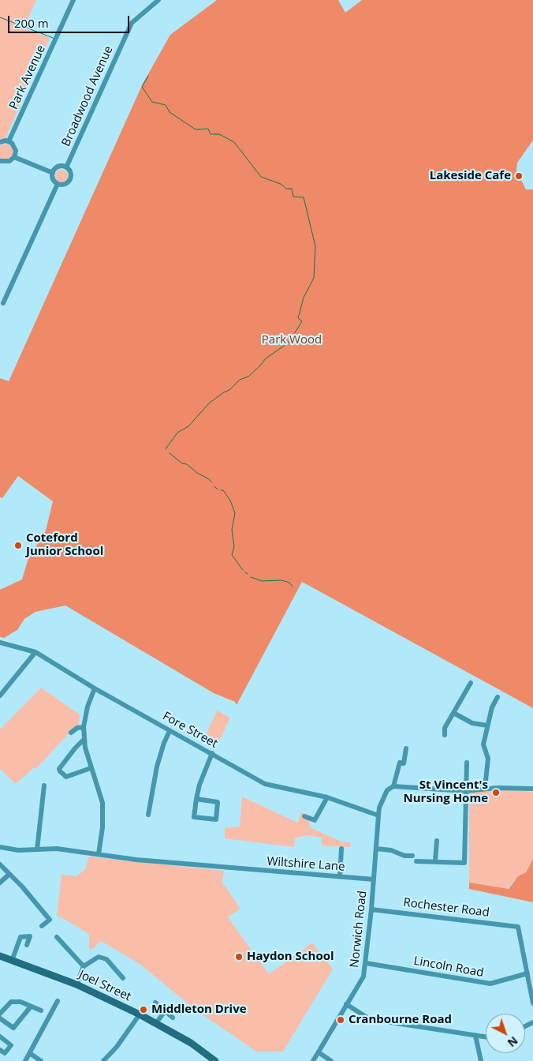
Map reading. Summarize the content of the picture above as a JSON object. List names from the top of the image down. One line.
{"streets":{"main road":["Joel Street"],"street":["Park Avenue","Broadwood Avenue","Fore Street","Wiltshire Lane","Rochester Road","Norwich Road","Lincoln Road"]},"crossings":[["Wiltshire Lane","Norwich Road"],["Rochester Road","Norwich Road"],["Rochester Road","Lincoln Road"],["Norwich Road","Lincoln Road"]],"parks":["Park Wood"],"places":["Lakeside Cafe","Coteford Junior School","St Vincent's Nursing Home","Haydon School","Middleton Drive","Cranbourne Road"],"scale_bar":"200 m","north":"bottom right"}
